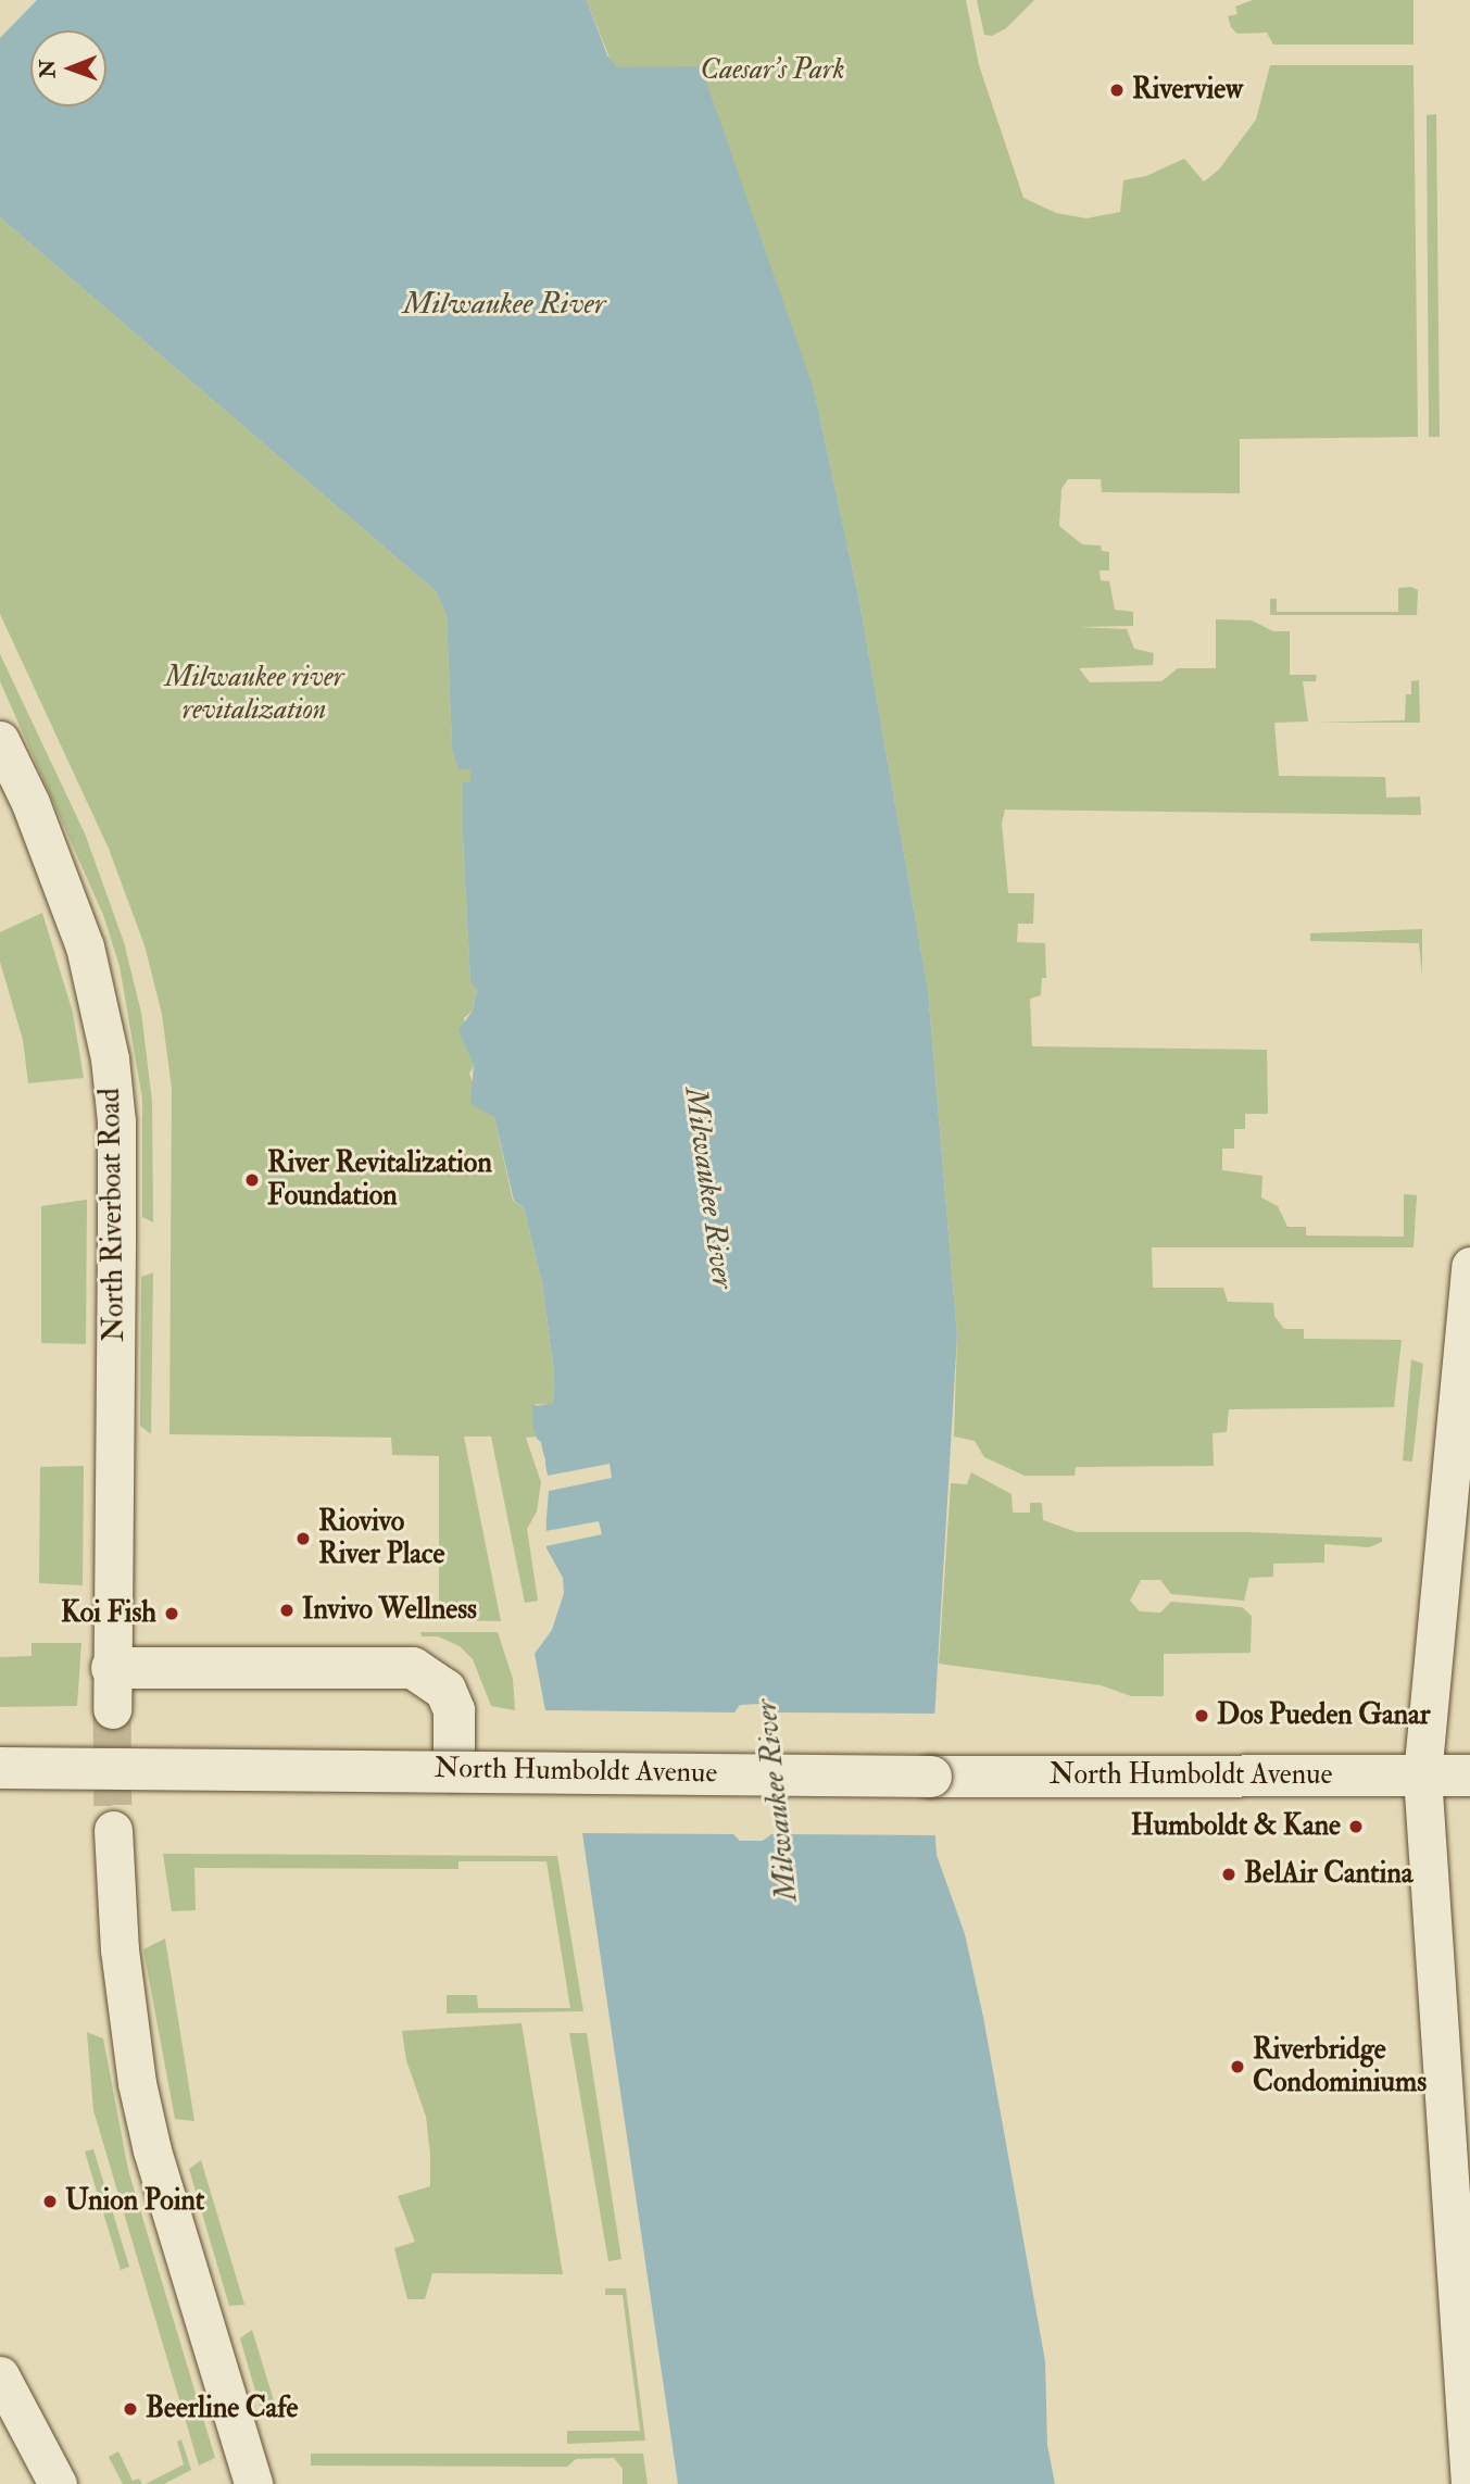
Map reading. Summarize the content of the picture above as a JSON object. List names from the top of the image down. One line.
{"streets":{"street":["North Riverboat Road","North Humboldt Avenue"]},"water":["Milwaukee River"],"parks":["Caesar's Park","Milwaukee river revitalization"],"places":["Riverview","River Revitalization Foundation","Riovivo River Place","Invivo Wellness","Koi Fish","Dos Pueden Ganar","Humboldt & Kane","BelAir Cantina","Riverbridge Condominiums","Union Point","Beerline Cafe"],"north":"left"}
